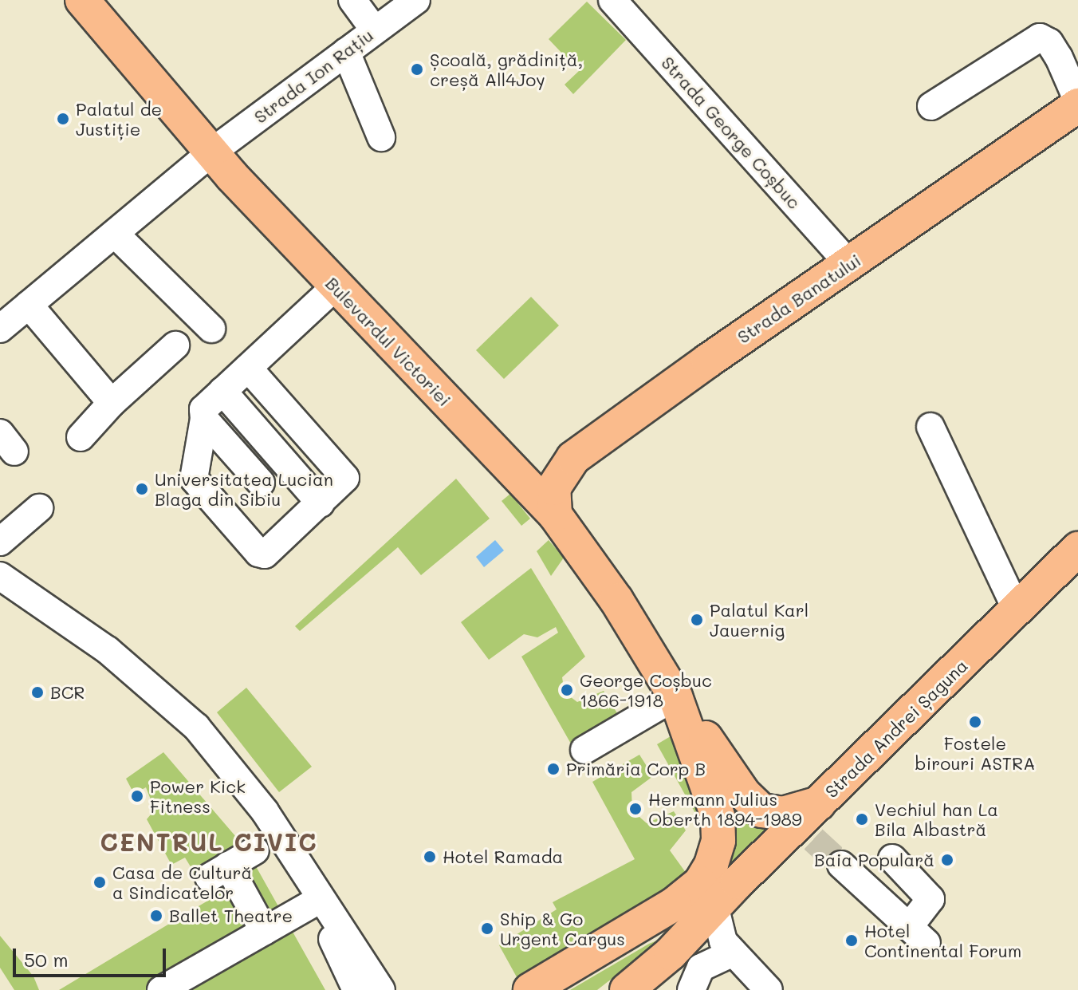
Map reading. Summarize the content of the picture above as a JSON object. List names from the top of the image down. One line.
{"streets":{"main road":["Strada Banatului","Bulevardul Victoriei","Strada Andrei Șaguna"],"street":["Strada Ion Rațiu","Strada George Coșbuc"]},"crossings":[["Strada Ion Rațiu","Bulevardul Victoriei"],["Strada George Coșbuc","Strada Banatului"],["Strada Banatului","Bulevardul Victoriei"],["Bulevardul Victoriei","Strada Andrei Șaguna"]],"districts":["CENTRUL CIVIC"],"places":["Școală, grădiniță, creșă All4Joy","Palatul de Justiție","Universitatea Lucian Blaga din Sibiu","Palatul Karl Jauernig","George Coșbuc 1866-1918","BCR","Fostele birouri ASTRA","Primăria Corp B","Power Kick Fitness","Hermann Julius Oberth 1894-1989","Vechiul han La Bila Albastră","Hotel Ramada","Baia Populară","Casa de Cultură a Sindicatelor","Ballet Theatre","Ship & Go Urgent Cargus","Hotel Continental Forum"],"scale_bar":"50 m"}
